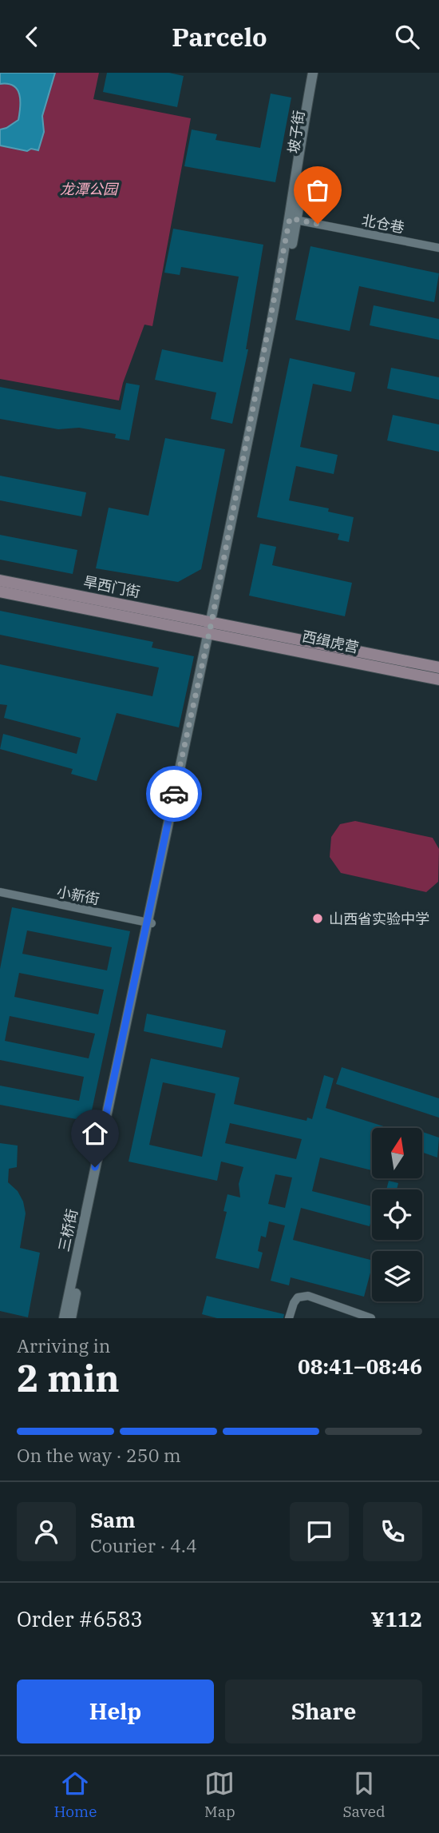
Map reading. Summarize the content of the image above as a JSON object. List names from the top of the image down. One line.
{"streets":{"main road":["旱西门街","西缉虎营"],"street":["坡子街","北仓巷","小新街","三桥街"]},"crossings":[["坡子街","北仓巷"],["坡子街","旱西门街"],["坡子街","西缉虎营"],["坡子街","三桥街"],["旱西门街","西缉虎营"],["旱西门街","三桥街"],["西缉虎营","三桥街"],["小新街","三桥街"]],"parks":["龙潭公园"],"places":["山西省实验中学"],"north":"top","page":{"header":"Parcelo","heading":["2 min","Arriving in","08:41–08:46"],"panel":["Sam","Courier · 4.4","Order #6583","¥112"],"bar":"On the way · 250 m","buttons":["Help","Share"],"tabs":["Home","Map","Saved"]}}
